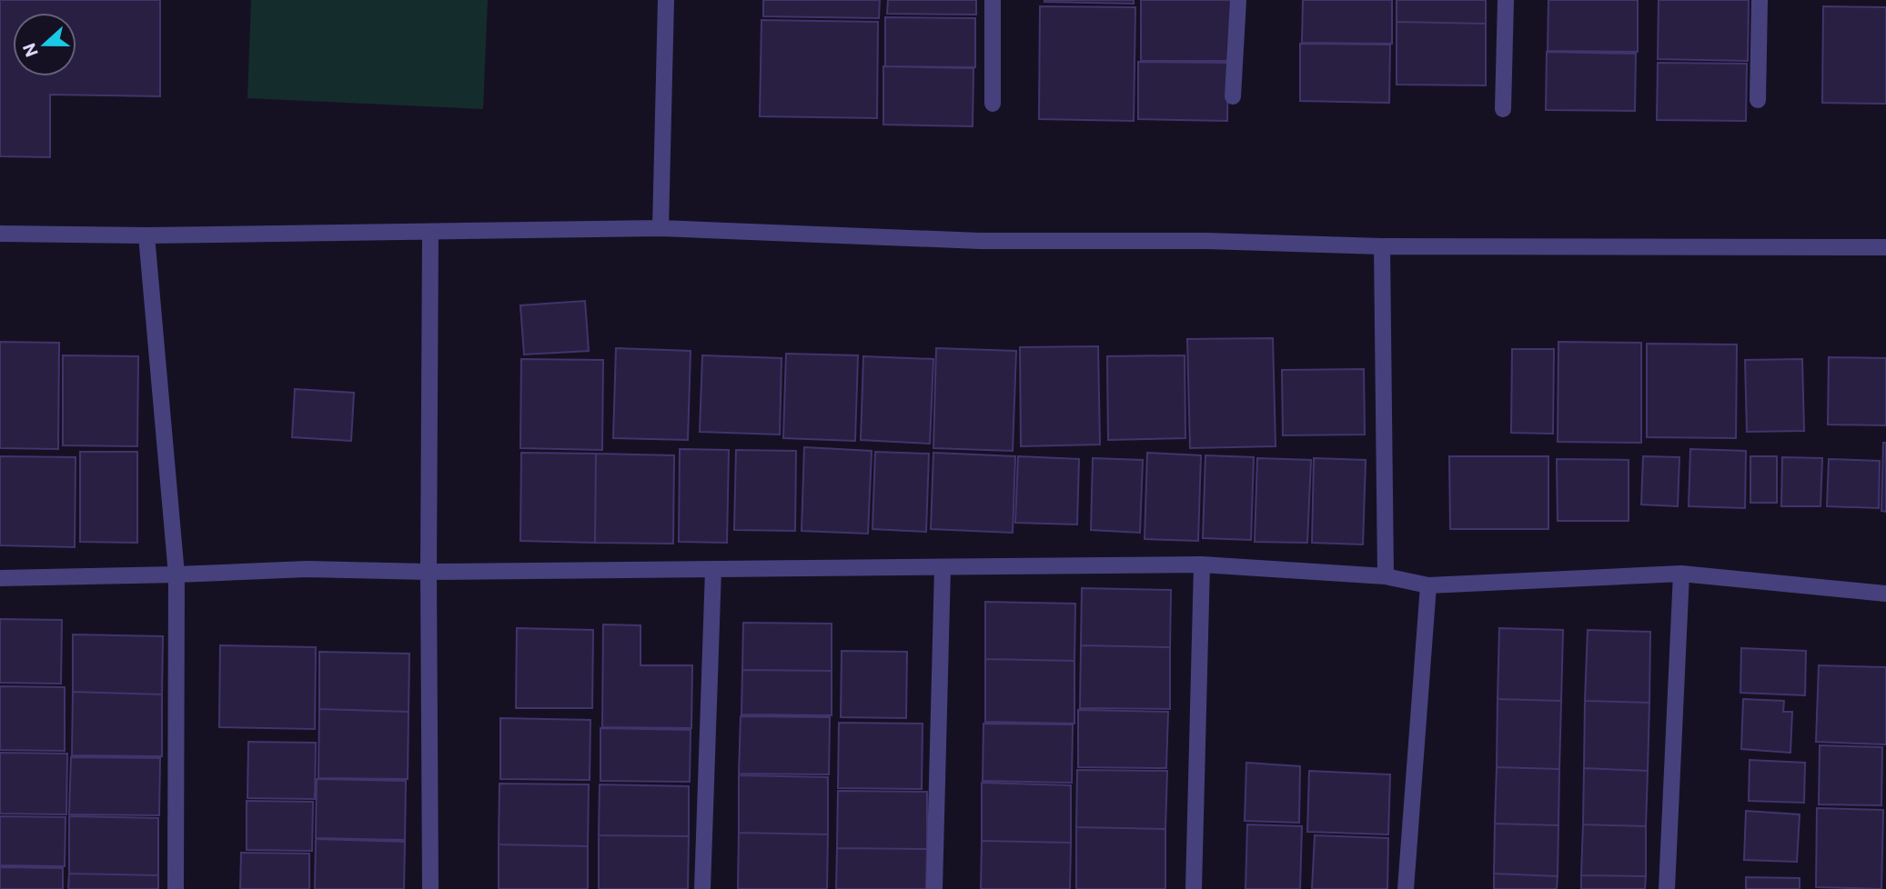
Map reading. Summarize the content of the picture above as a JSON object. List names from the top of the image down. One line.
{"north":"left"}
